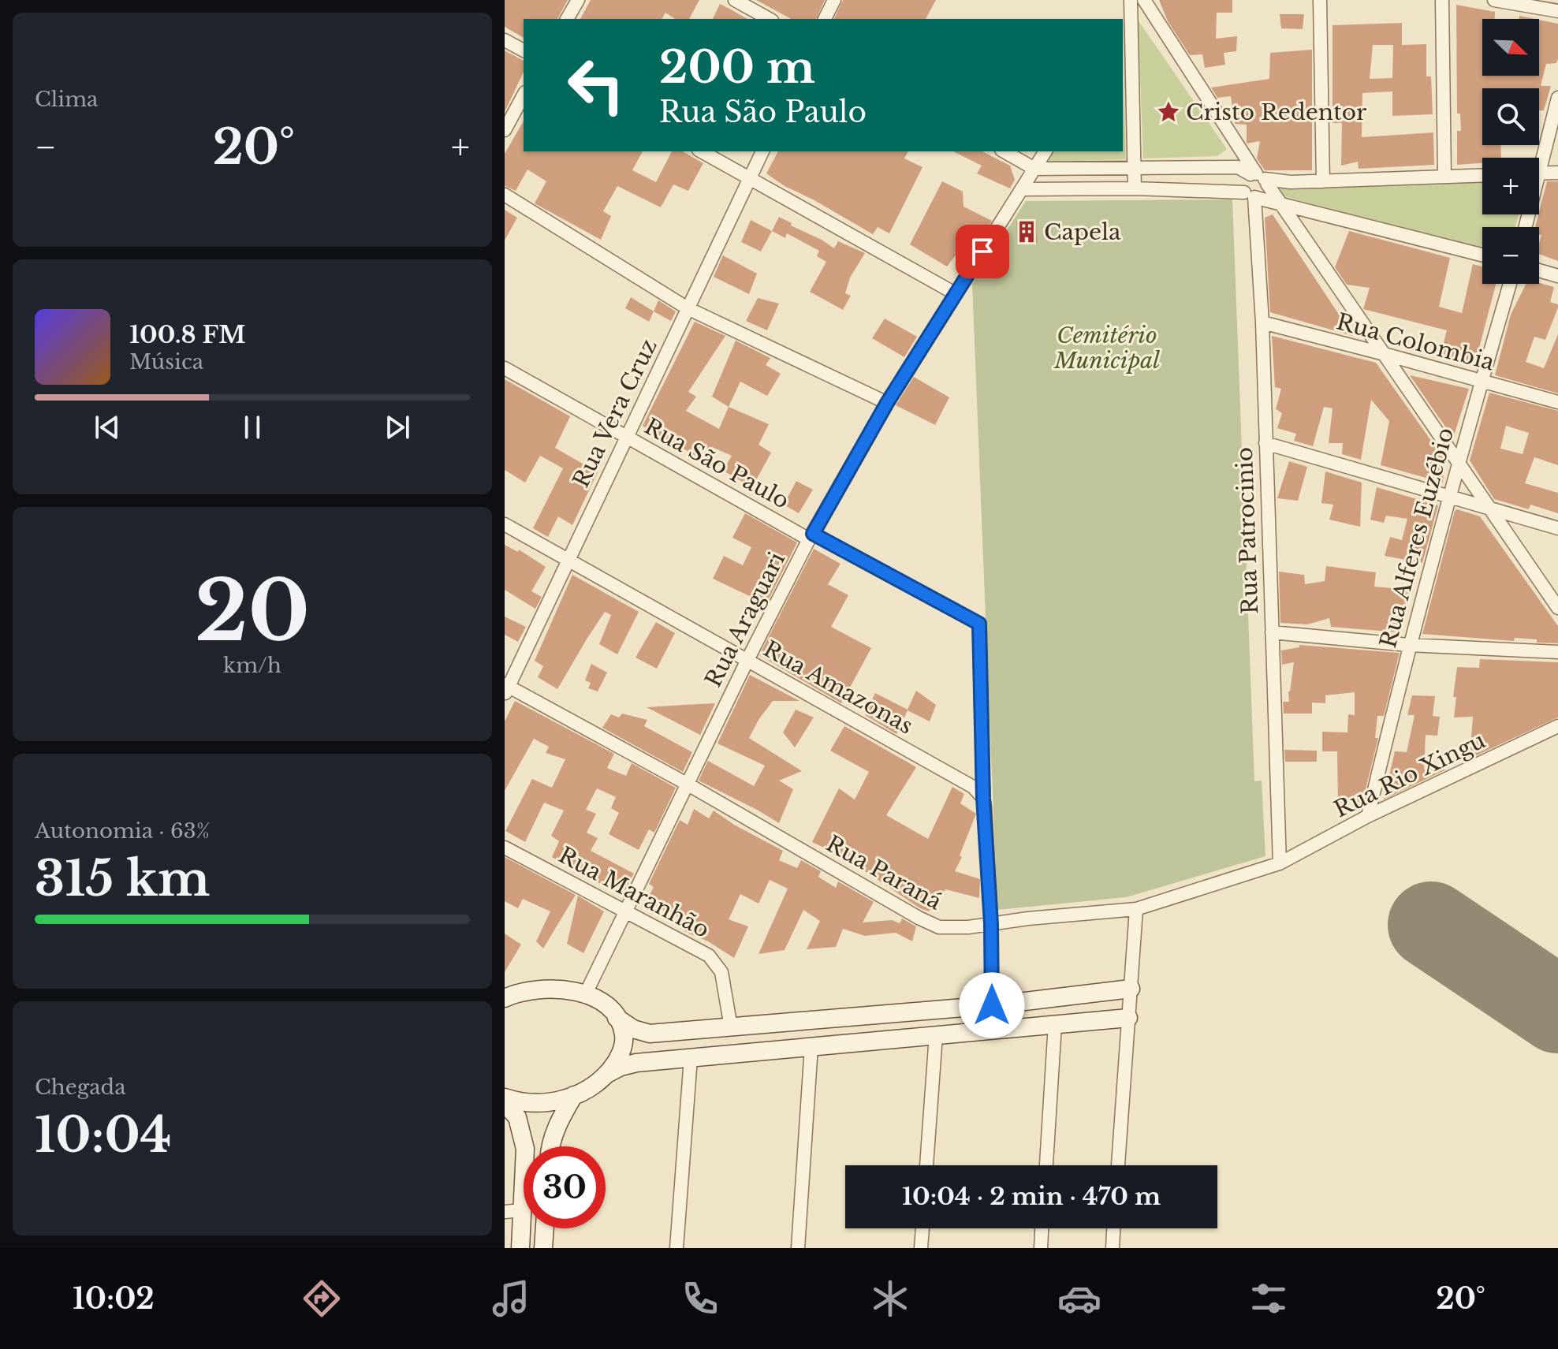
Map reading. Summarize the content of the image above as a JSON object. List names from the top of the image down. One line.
{"streets":{"street":["Rua Colombia","Rua Vera Cruz","Rua São Paulo","Rua Patrocinio","Rua Alferes Euzébio","Rua Araguari","Rua Amazonas","Rua Rio Xingu","Rua Paraná","Rua Maranhão"]},"crossings":[["Rua Colombia","Rua Patrocinio"],["Rua Colombia","Rua Alferes Euzébio"],["Rua Vera Cruz","Rua São Paulo"],["Rua Vera Cruz","Rua Amazonas"],["Rua Vera Cruz","Rua Paraná"],["Rua São Paulo","Rua Araguari"],["Rua São Paulo","Rua Amazonas"],["Rua Patrocinio","Rua Rio Xingu"],["Rua Patrocinio","Rua Paraná"],["Rua Alferes Euzébio","Rua Rio Xingu"],["Rua Araguari","Rua Amazonas"],["Rua Araguari","Rua Paraná"],["Rua Araguari","Rua Maranhão"],["Rua Rio Xingu","Rua Paraná"]],"parks":["Cemitério Municipal"],"places":{"place":["Cristo Redentor"],"building":["Capela"]},"north":"bottom right","page":{"tile":["Clima",["20","km/h"],["Autonomia · 63%","315 km"],["Chegada","10:04"]],"map_buttons":["+","−"],"turn":["200 m","Rua São Paulo"],"heat":["−","20°","+"],"song":["100.8 FM","Música"],"limit":"30","trip":"10:04 · 2 min · 470 m","tabs":["10:02","20°"]}}
